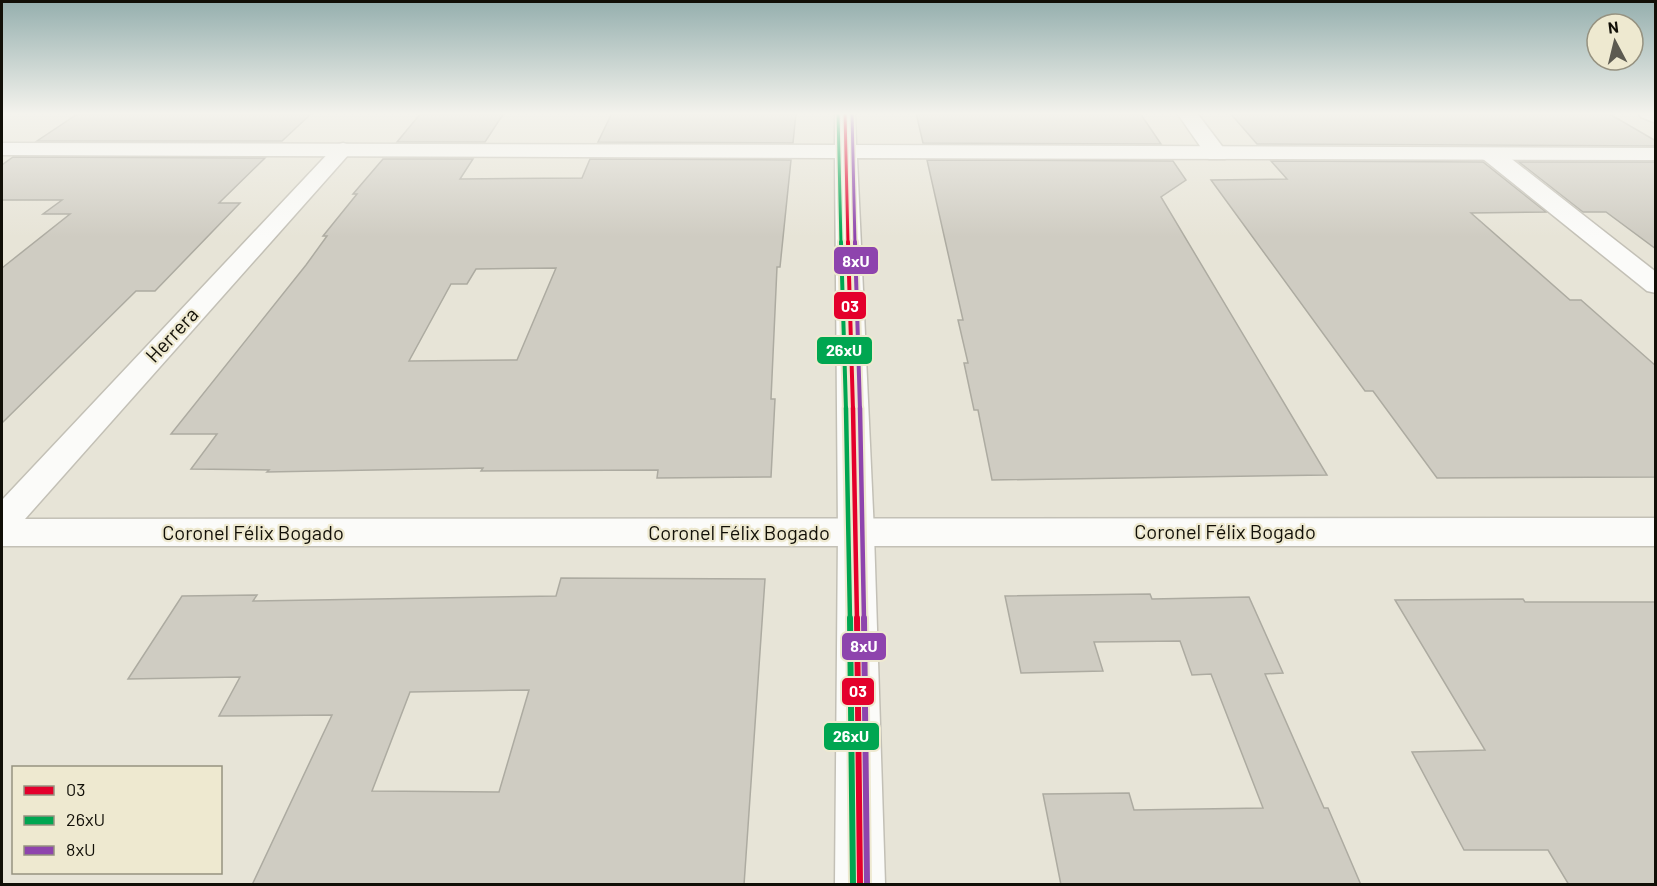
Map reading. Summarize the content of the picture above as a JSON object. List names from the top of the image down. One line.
{"streets":{"main road":["Herrera","Coronel Félix Bogado"]},"lines":["transit line 03","transit line 26xU","transit line 8xU"],"legend":["03","26xU","8xU"],"north":"top"}
